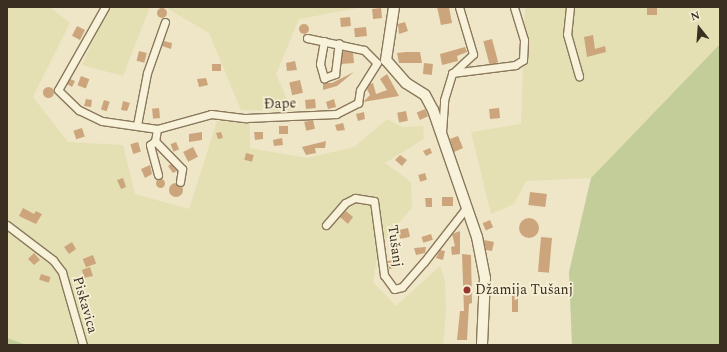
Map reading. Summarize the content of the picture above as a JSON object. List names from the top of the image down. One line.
{"streets":{"street":["Đape","Tušanj","Piskavica"]},"places":["Džamija Tušanj"],"north":"top"}
